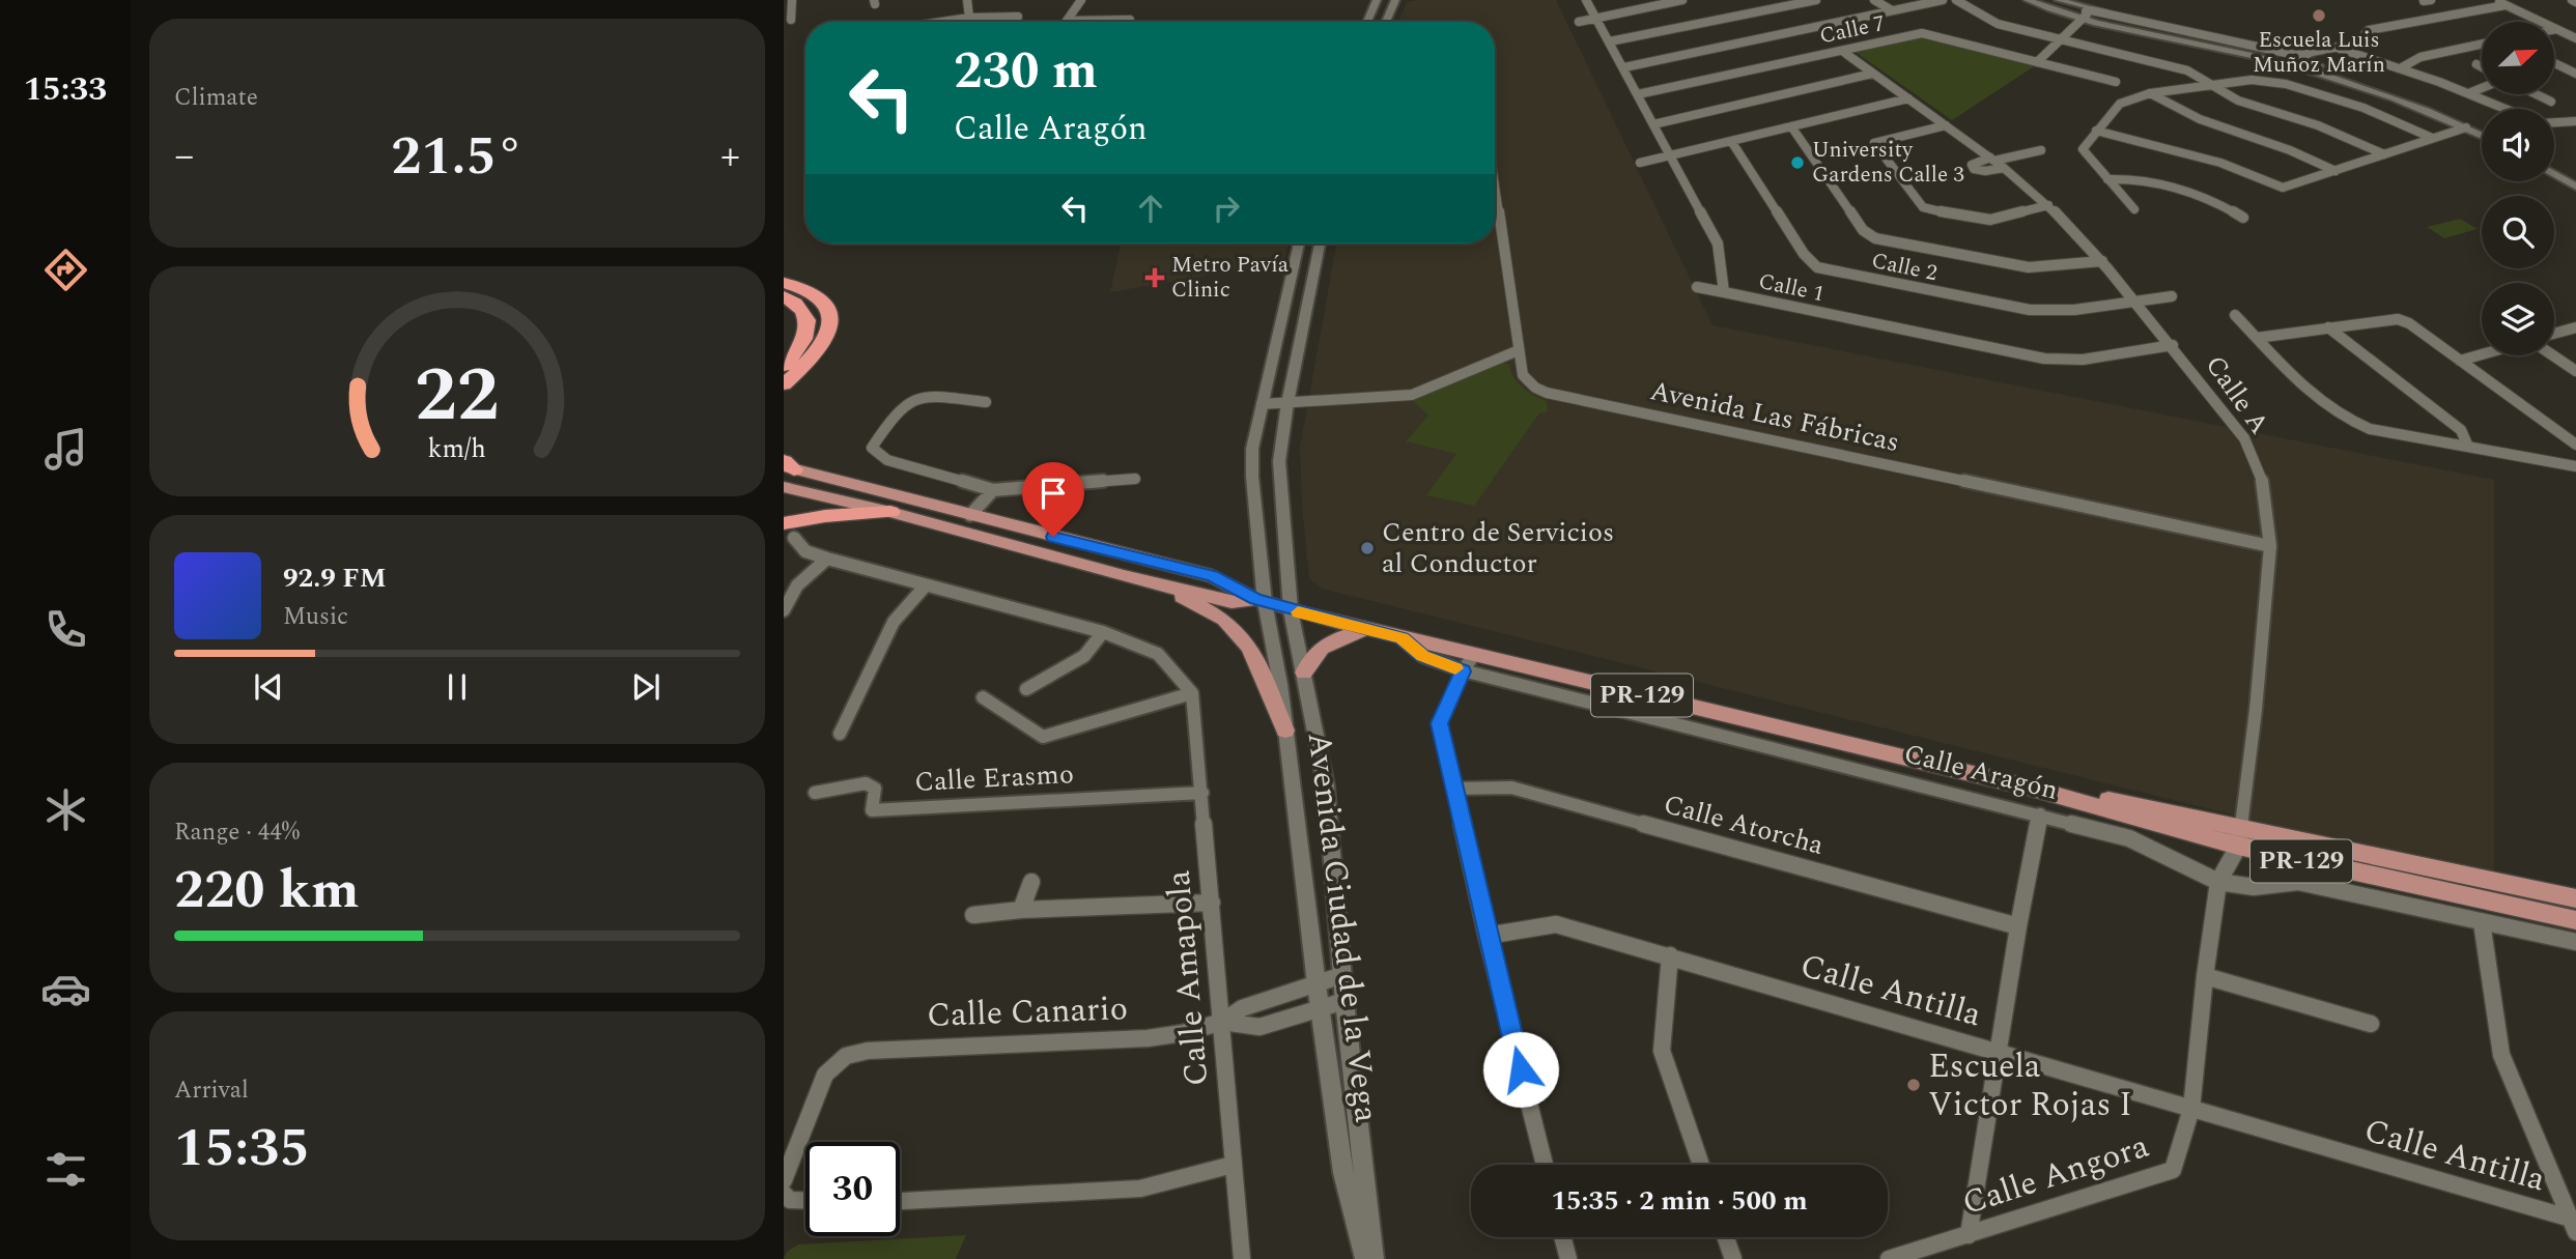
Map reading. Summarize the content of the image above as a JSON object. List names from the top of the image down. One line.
{"streets":{"main road":["PR-129"],"street":["Calle 7","Calle 2","Calle 1","Calle A","Avenida Las Fábricas","Calle Aragón","Calle Erasmo","Calle Atorcha","Avenida Ciudad de la Vega","Calle Amapola","Calle Antilla","Calle Canario","Calle Angora"]},"crossings":[["Calle 7","Calle 1"],["Calle 7","Calle A"],["Calle 2","Calle A"],["Calle 1","Calle A"],["Calle A","Avenida Las Fábricas"],["Calle A","PR-129"],["Calle A","Calle Angora"],["PR-129","Calle Aragón"],["PR-129","Avenida Ciudad de la Vega"],["PR-129","Calle Angora"],["Calle Aragón","Calle Angora"],["Calle Erasmo","Calle Amapola"],["Avenida Ciudad de la Vega","Calle Canario"],["Calle Amapola","Calle Canario"],["Calle Antilla","Calle Angora"]],"places":{"other":["Escuela Luis Muñoz Marín","University Gardens Calle 3","Centro de Servicios al Conductor","Escuela Victor Rojas I"],"health":["Metro Pavía Clinic"]},"north":"top right","page":{"tabs":"15:33","tile":["Climate",["Range · 44%","220 km"],["Arrival","15:35"]],"turn":["230 m","Calle Aragón"],"heat":["−","21.5°","+"],"song":["92.9 FM","Music"],"limit":"30","trip":"15:35 · 2 min · 500 m","gauge":["22","km/h"]}}
